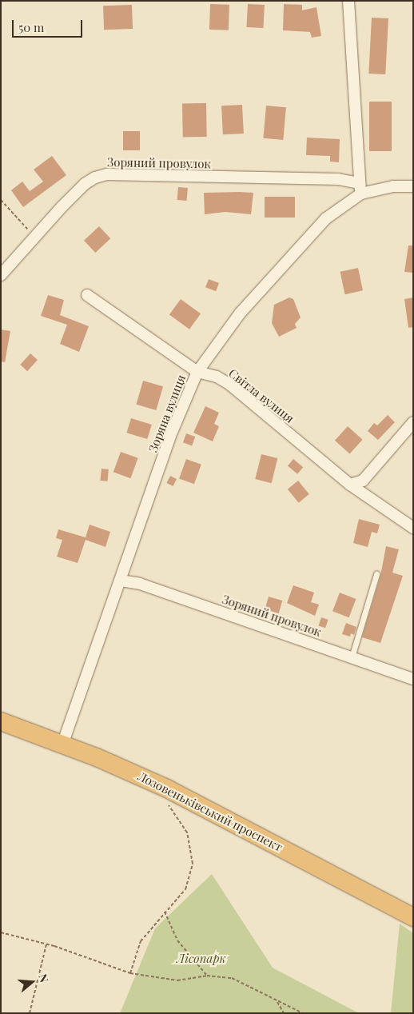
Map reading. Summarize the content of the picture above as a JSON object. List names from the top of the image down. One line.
{"streets":{"highway":["Лозовеньківський проспект"],"street":["Зоряний провулок","Світла вулиця","Зоряна вулиця"]},"crossings":[["Зоряний провулок","Зоряна вулиця"],["Світла вулиця","Зоряна вулиця"],["Зоряна вулиця","Лозовеньківський проспект"]],"parks":["Лісопарк"],"scale_bar":"50 m","north":"right"}
